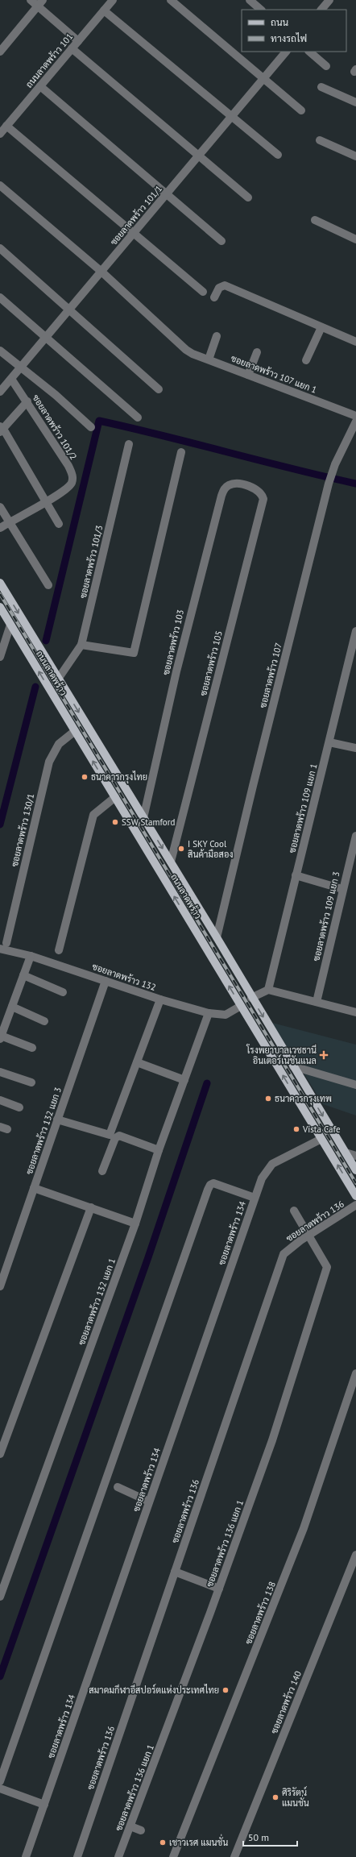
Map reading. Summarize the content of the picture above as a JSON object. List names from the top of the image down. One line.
{"streets":{"main road":["ถนนลาดพร้าว"],"street":["ถนนลาดพร้าว 101","ซอยลาดพร้าว 101/1","ซอยลาดพร้าว 107 แยก 1","ซอยลาดพร้าว 101/2","ซอยลาดพร้าว 101/3","ซอยลาดพร้าว 103","ซอยลาดพร้าว 105","ซอยลาดพร้าว 107","ซอยลาดพร้าว 109 แยก 1","ซอยลาดพร้าว 130/1","ซอยลาดพร้าว 109 แยก 3","ซอยลาดพร้าว 132","ซอยลาดพร้าว 132 แยก 3","ซอยลาดพร้าว 136","ซอยลาดพร้าว 134","ซอยลาดพร้าว 132 แยก 1","ซอยลาดพร้าว 136 แยก 1","ซอยลาดพร้าว 138","ซอยลาดพร้าว 140"]},"crossings":[["ซอยลาดพร้าว 101/1","ซอยลาดพร้าว 107 แยก 1"],["ซอยลาดพร้าว 101/1","ซอยลาดพร้าว 101/2"],["ซอยลาดพร้าว 101/3","ถนนลาดพร้าว"],["ซอยลาดพร้าว 103","ซอยลาดพร้าว 105"],["ซอยลาดพร้าว 103","ถนนลาดพร้าว"],["ซอยลาดพร้าว 105","ถนนลาดพร้าว"],["ถนนลาดพร้าว","ซอยลาดพร้าว 107"],["ถนนลาดพร้าว","ซอยลาดพร้าว 130/1"],["ถนนลาดพร้าว","ซอยลาดพร้าว 132"],["ถนนลาดพร้าว","ซอยลาดพร้าว 134"],["ซอยลาดพร้าว 132","ซอยลาดพร้าว 132 แยก 3"],["ซอยลาดพร้าว 132","ซอยลาดพร้าว 132 แยก 1"],["ซอยลาดพร้าว 136","ซอยลาดพร้าว 136 แยก 1"]],"places":{"other":["ธนาคารกรุงไทย","SSW Stamford","I SKY Cool สินค้ามือสอง","ธนาคารกรุงเทพ","Vista Cafe","สมาคมกีฬาอีสปอร์ตแห่งประเทศไทย","ศิริรัตน์ แมนชั่น","เชาวเรศ แมนชั่น"],"health":["โรงพยาบาลเวชธานี อินเตอร์เนชันแนล"]},"legend":["ถนน","ทางรถไฟ"],"scale_bar":"50 m"}
